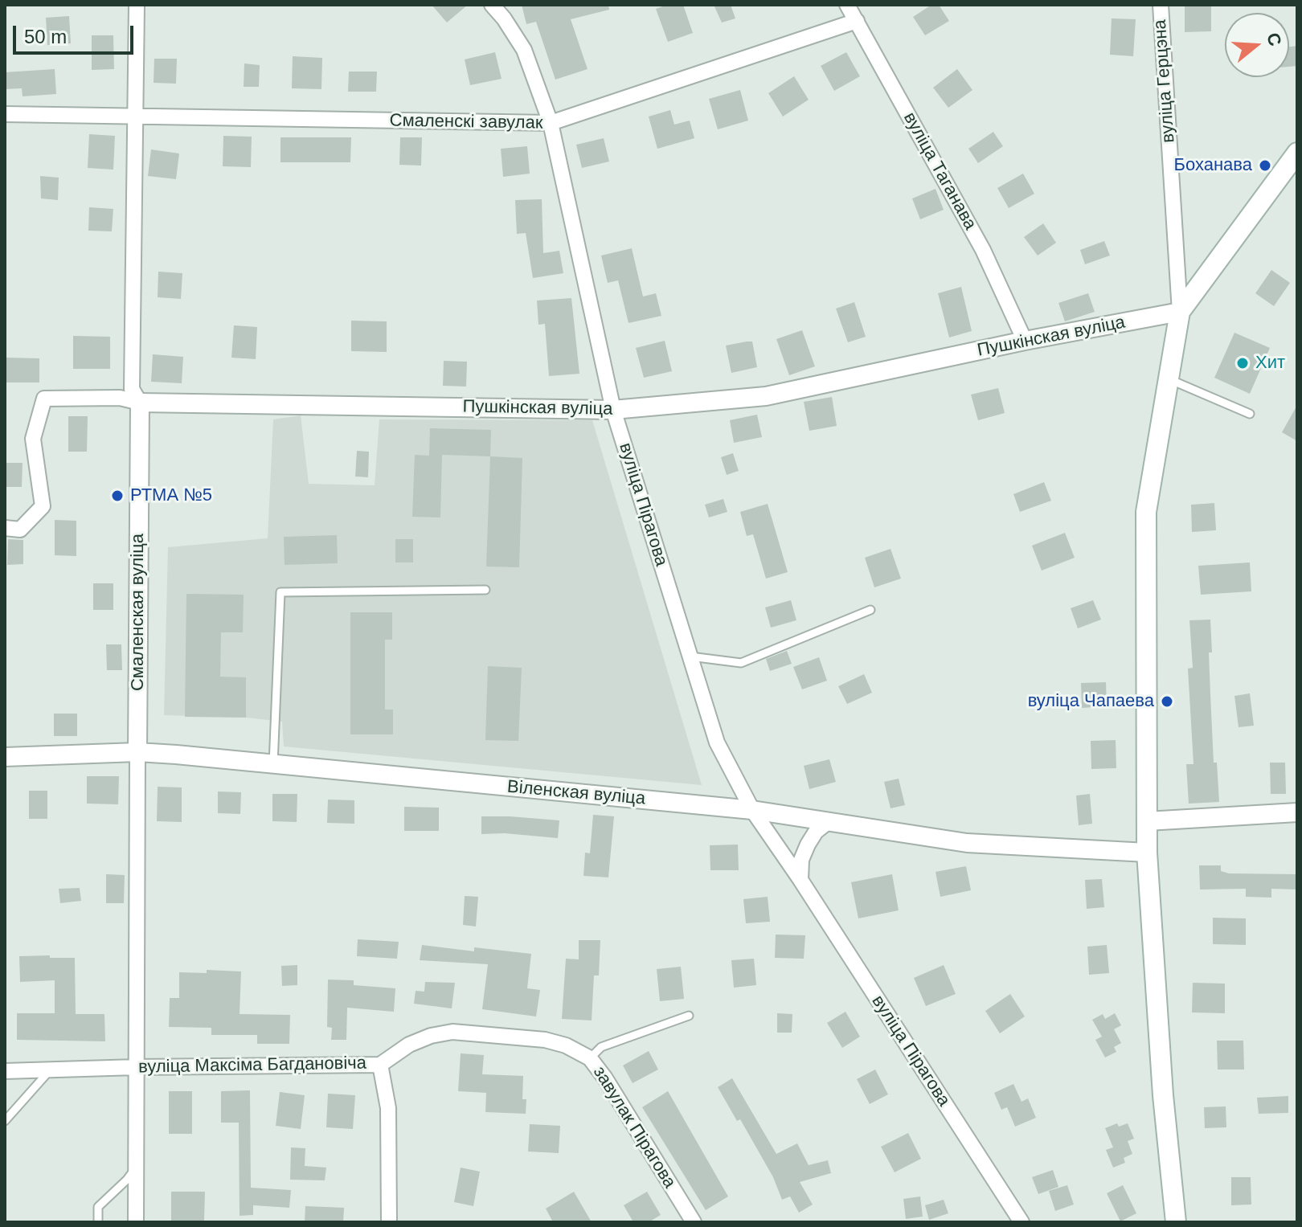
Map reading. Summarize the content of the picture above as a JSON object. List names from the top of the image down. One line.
{"streets":{"street":["вуліца Герцэна","Смаленскі завулак","вуліца Таганава","Пушкінская вуліца","вуліца Пірагова","Смаленская вуліца","Віленская вуліца","вуліца Максіма Багдановіча","завулак Пірагова"]},"crossings":[["вуліца Герцэна","Пушкінская вуліца"],["Смаленскі завулак","вуліца Таганава"],["Смаленскі завулак","вуліца Пірагова"],["Смаленскі завулак","Смаленская вуліца"],["вуліца Таганава","Пушкінская вуліца"],["Пушкінская вуліца","вуліца Пірагова"],["Пушкінская вуліца","Смаленская вуліца"],["вуліца Пірагова","Віленская вуліца"],["Смаленская вуліца","Віленская вуліца"],["Смаленская вуліца","вуліца Максіма Багдановіча"],["вуліца Максіма Багдановіча","завулак Пірагова"]],"places":["Боханава","Хит","РТМА №5","вуліца Чапаева"],"scale_bar":"50 m","north":"right"}
